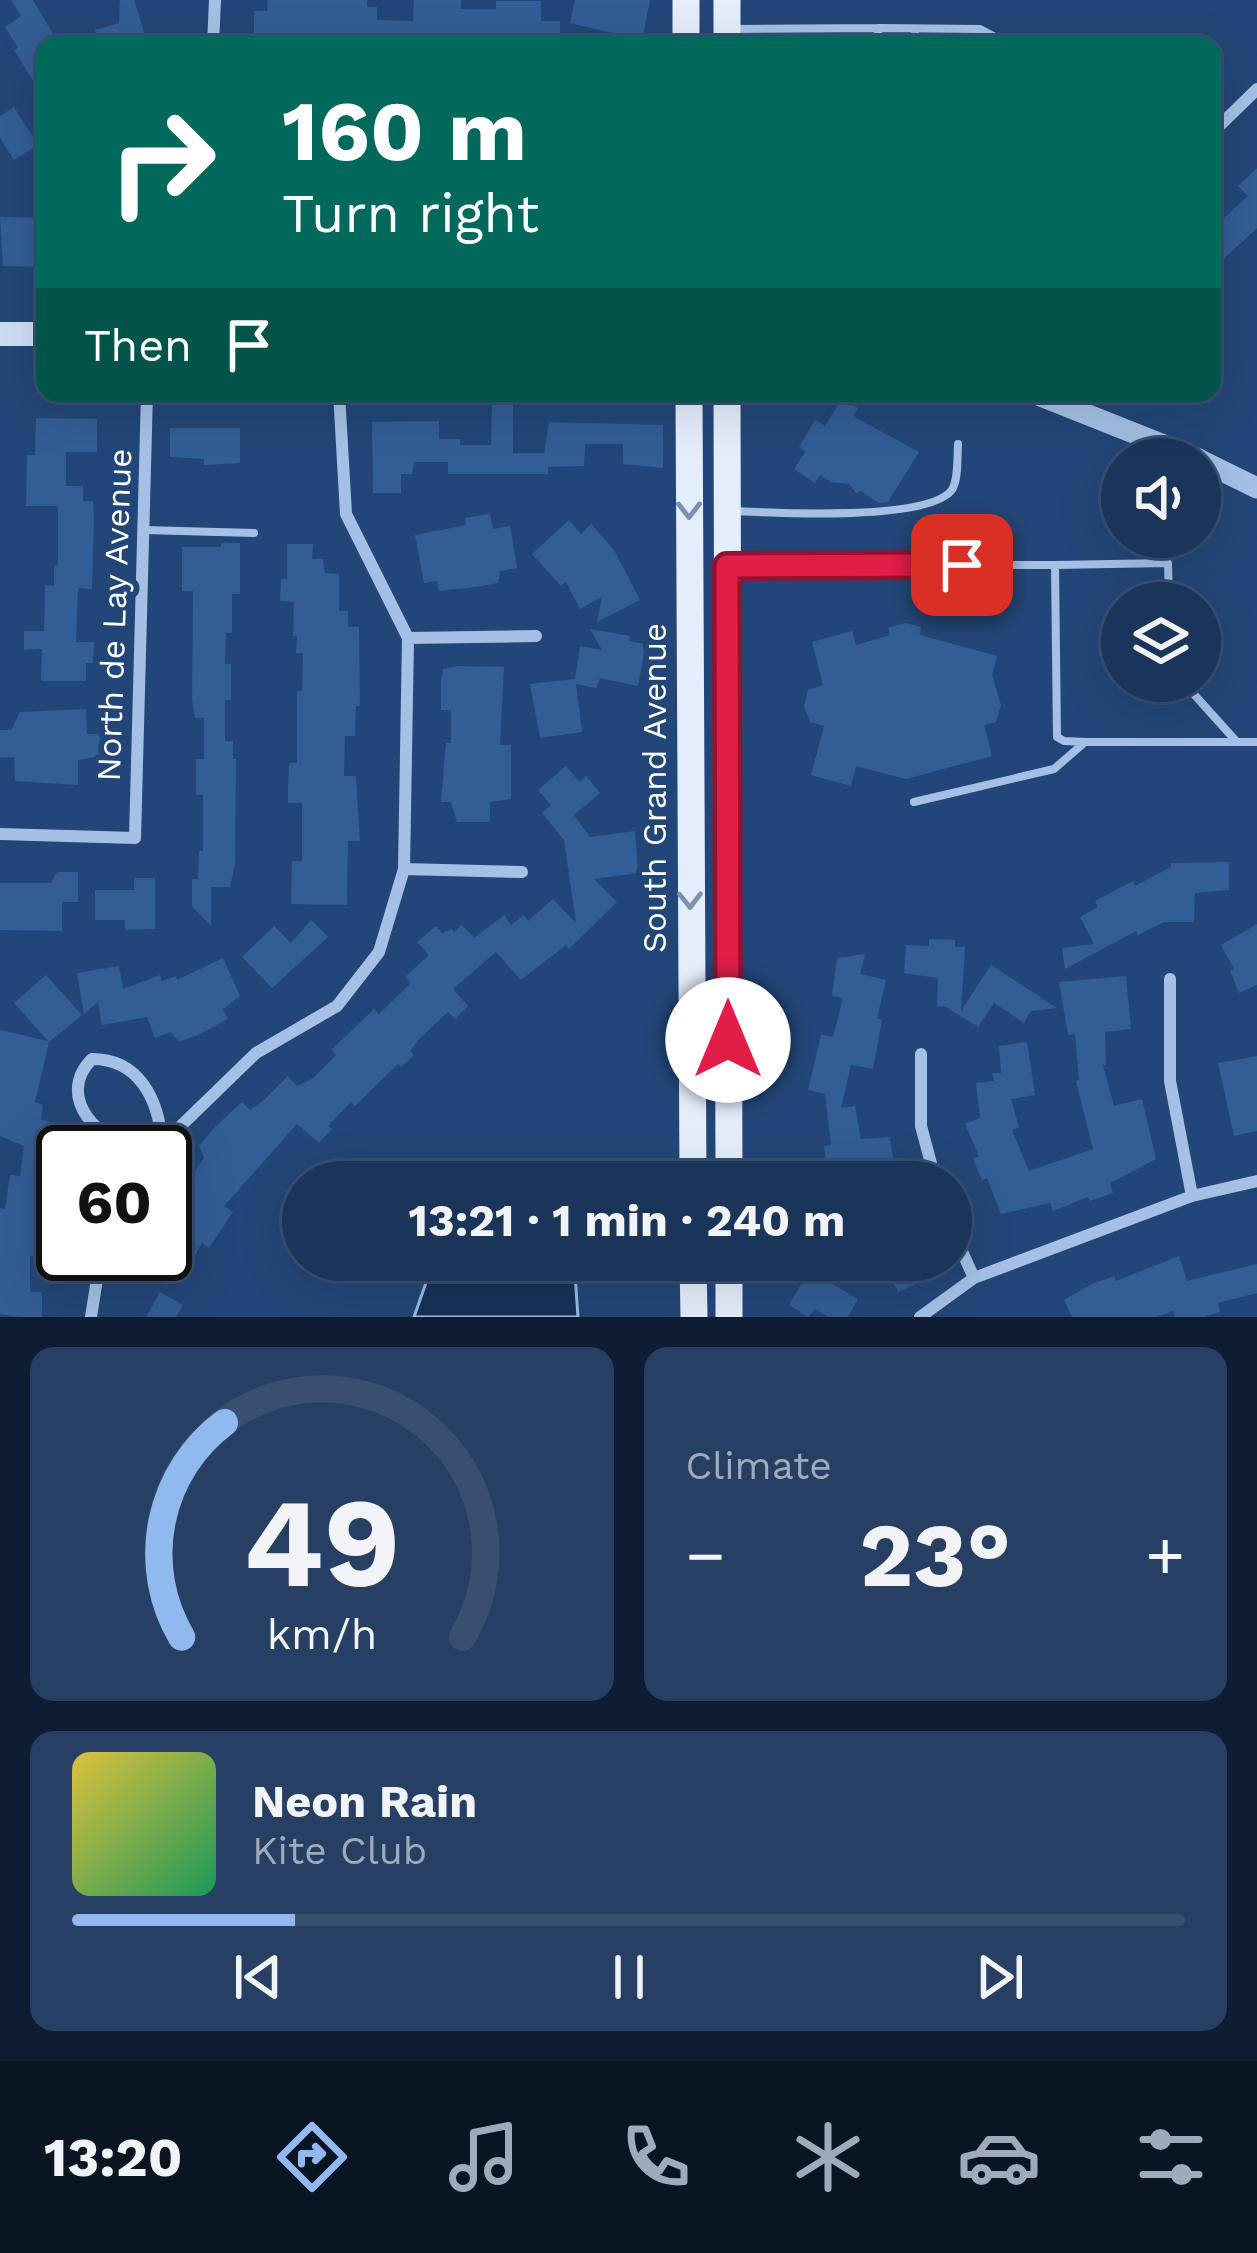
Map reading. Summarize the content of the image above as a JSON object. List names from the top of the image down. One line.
{"streets":{"main road":["South Grand Avenue"],"street":["North de Lay Avenue"]},"page":{"turn":["160 m","Turn right"],"then":"Then","limit":"60","trip":"13:21 · 1 min · 240 m","tile":"Climate","heat":["−","23°","+"],"song":["Neon Rain","Kite Club"],"tabs":"13:20","gauge":["49","km/h"]}}
